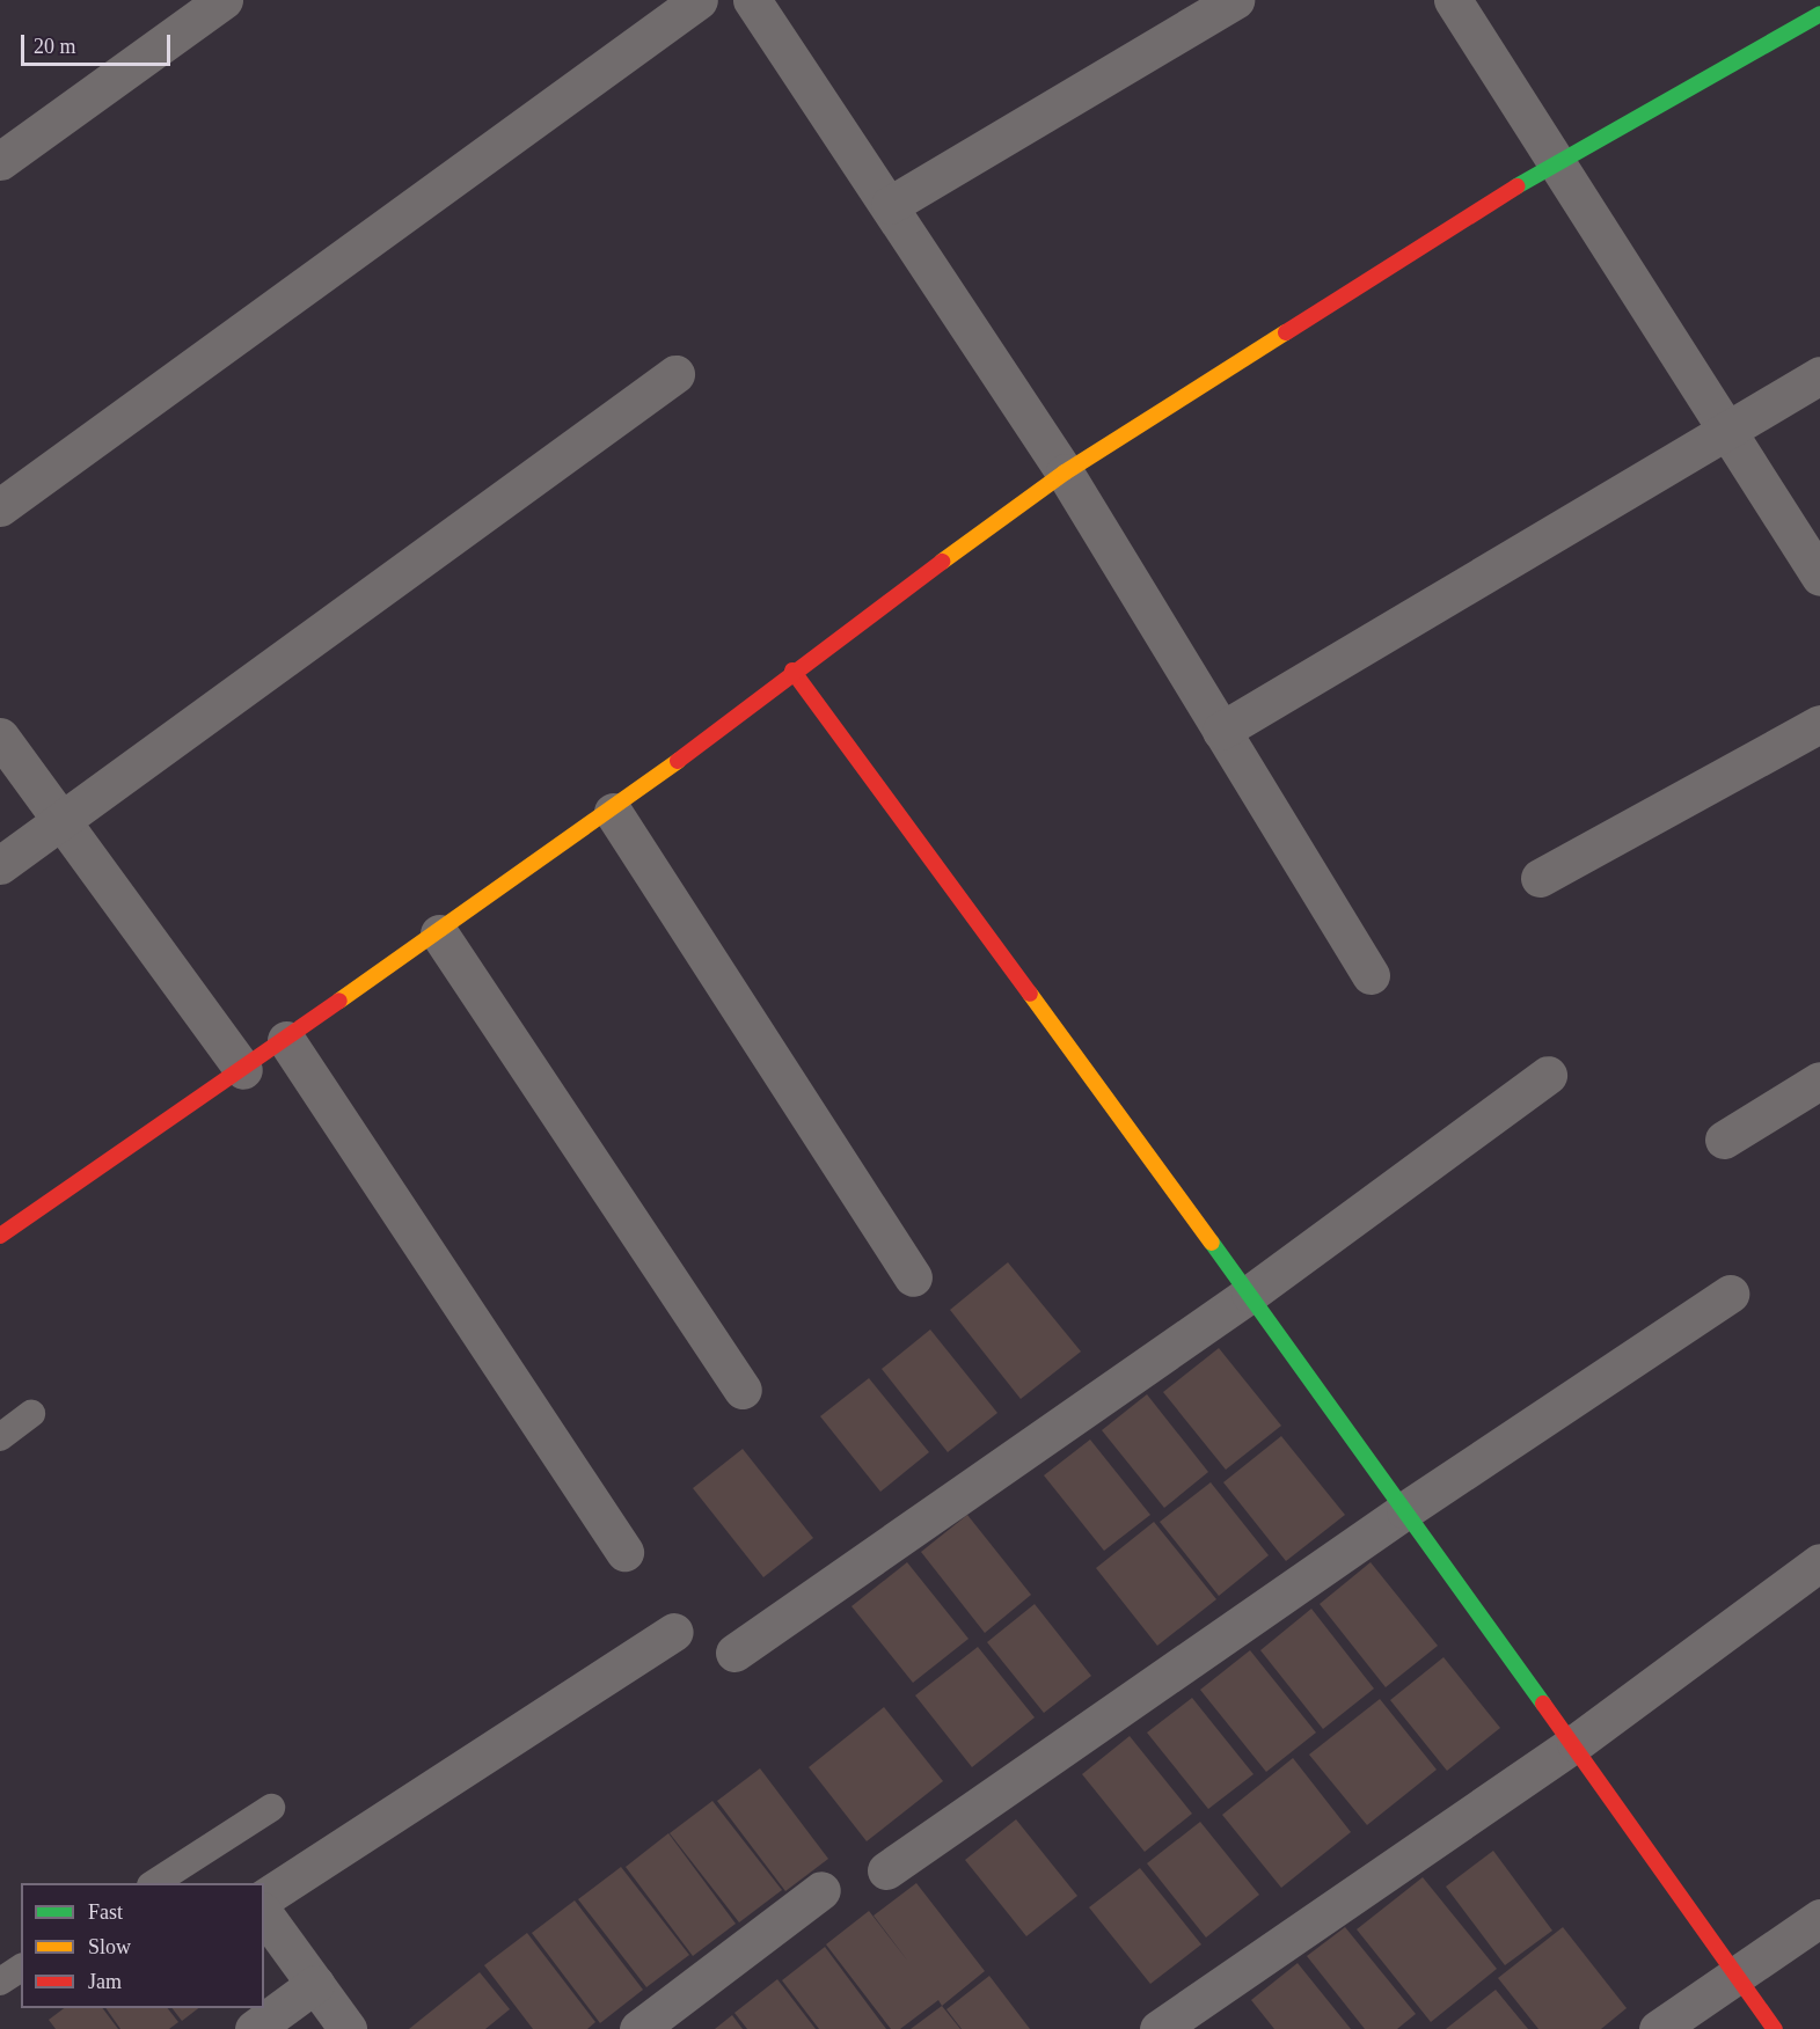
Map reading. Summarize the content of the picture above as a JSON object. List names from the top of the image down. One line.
{"legend":["Fast","Slow","Jam"],"scale_bar":"20 m"}
